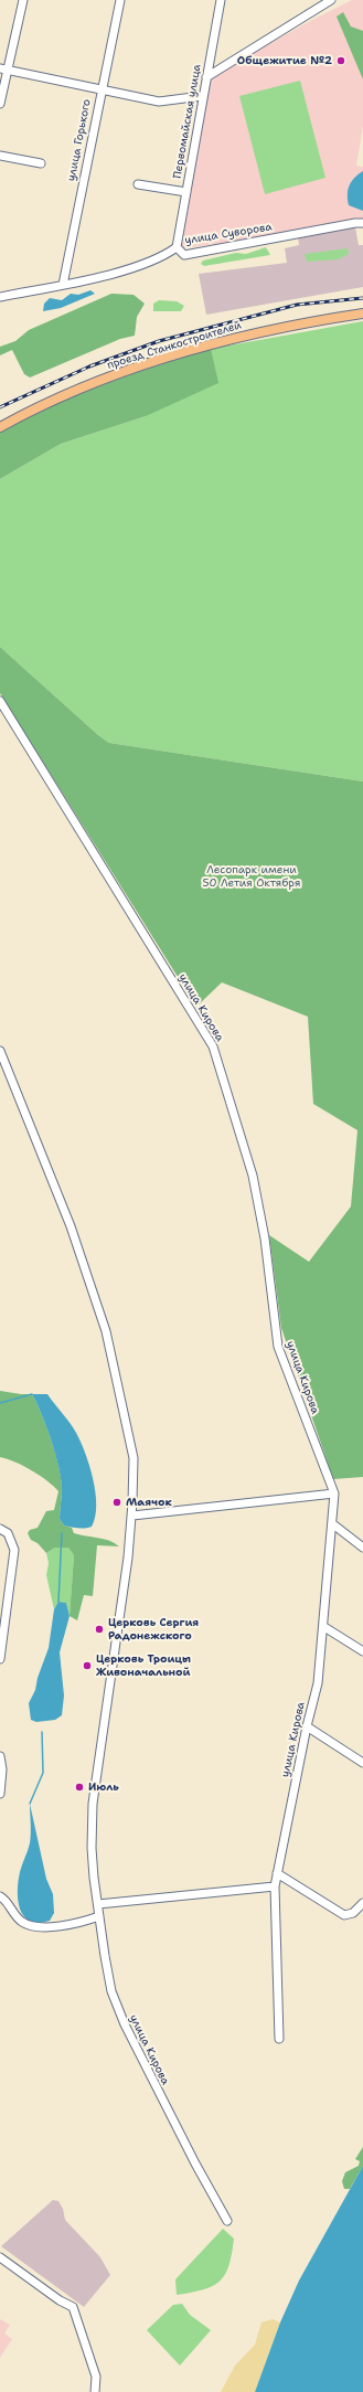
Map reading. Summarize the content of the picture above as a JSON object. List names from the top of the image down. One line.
{"streets":{"main road":["проезд Станкостроителей"],"street":["Первомайская улица","улица Горького","улица Суворова","улица Кирова"]},"crossings":[["Первомайская улица","улица Суворова"],["улица Горького","улица Суворова"]],"parks":["Лесопарк имени 50 Летия Октября"],"places":["Общежитие №2","Маячок","Церковь Сергия Радонежского","Церковь Троицы Живоначальной","Июль"]}
